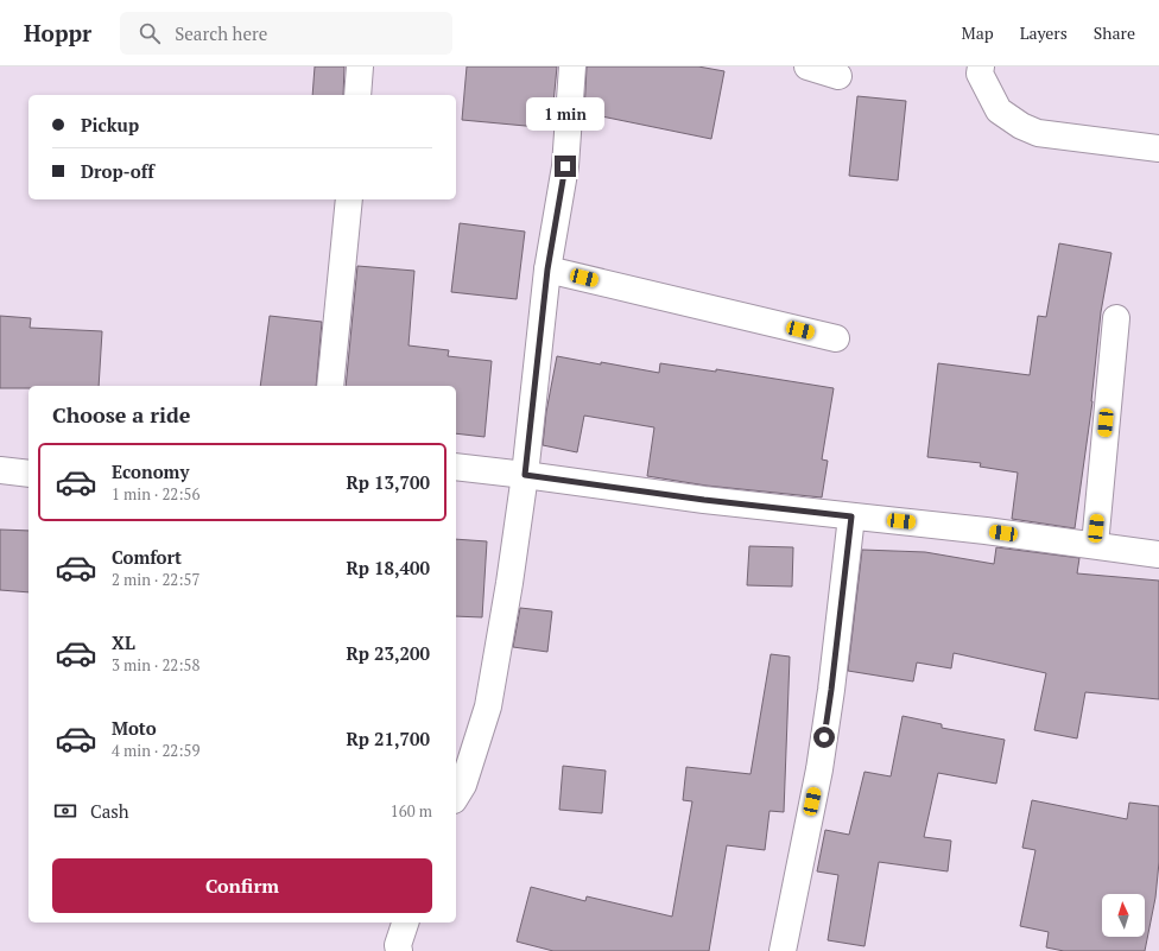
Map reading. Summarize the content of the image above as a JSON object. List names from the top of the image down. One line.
{"north":"top","page":{"header":"Hoppr","search":"Search here","nav":["Map","Layers","Share"],"banner":["Pickup","Drop-off"],"bubble":"1 min","heading":"Choose a ride","list":[{"name":"Economy","note":"1 min · 22:56","value":"Rp 13,700"},{"name":"Comfort","note":"2 min · 22:57","value":"Rp 18,400"},{"name":"XL","note":"3 min · 22:58","value":"Rp 23,200"},{"name":"Moto","note":"4 min · 22:59","value":"Rp 21,700"}],"pay":["Cash","160 m"],"buttons":"Confirm"}}
